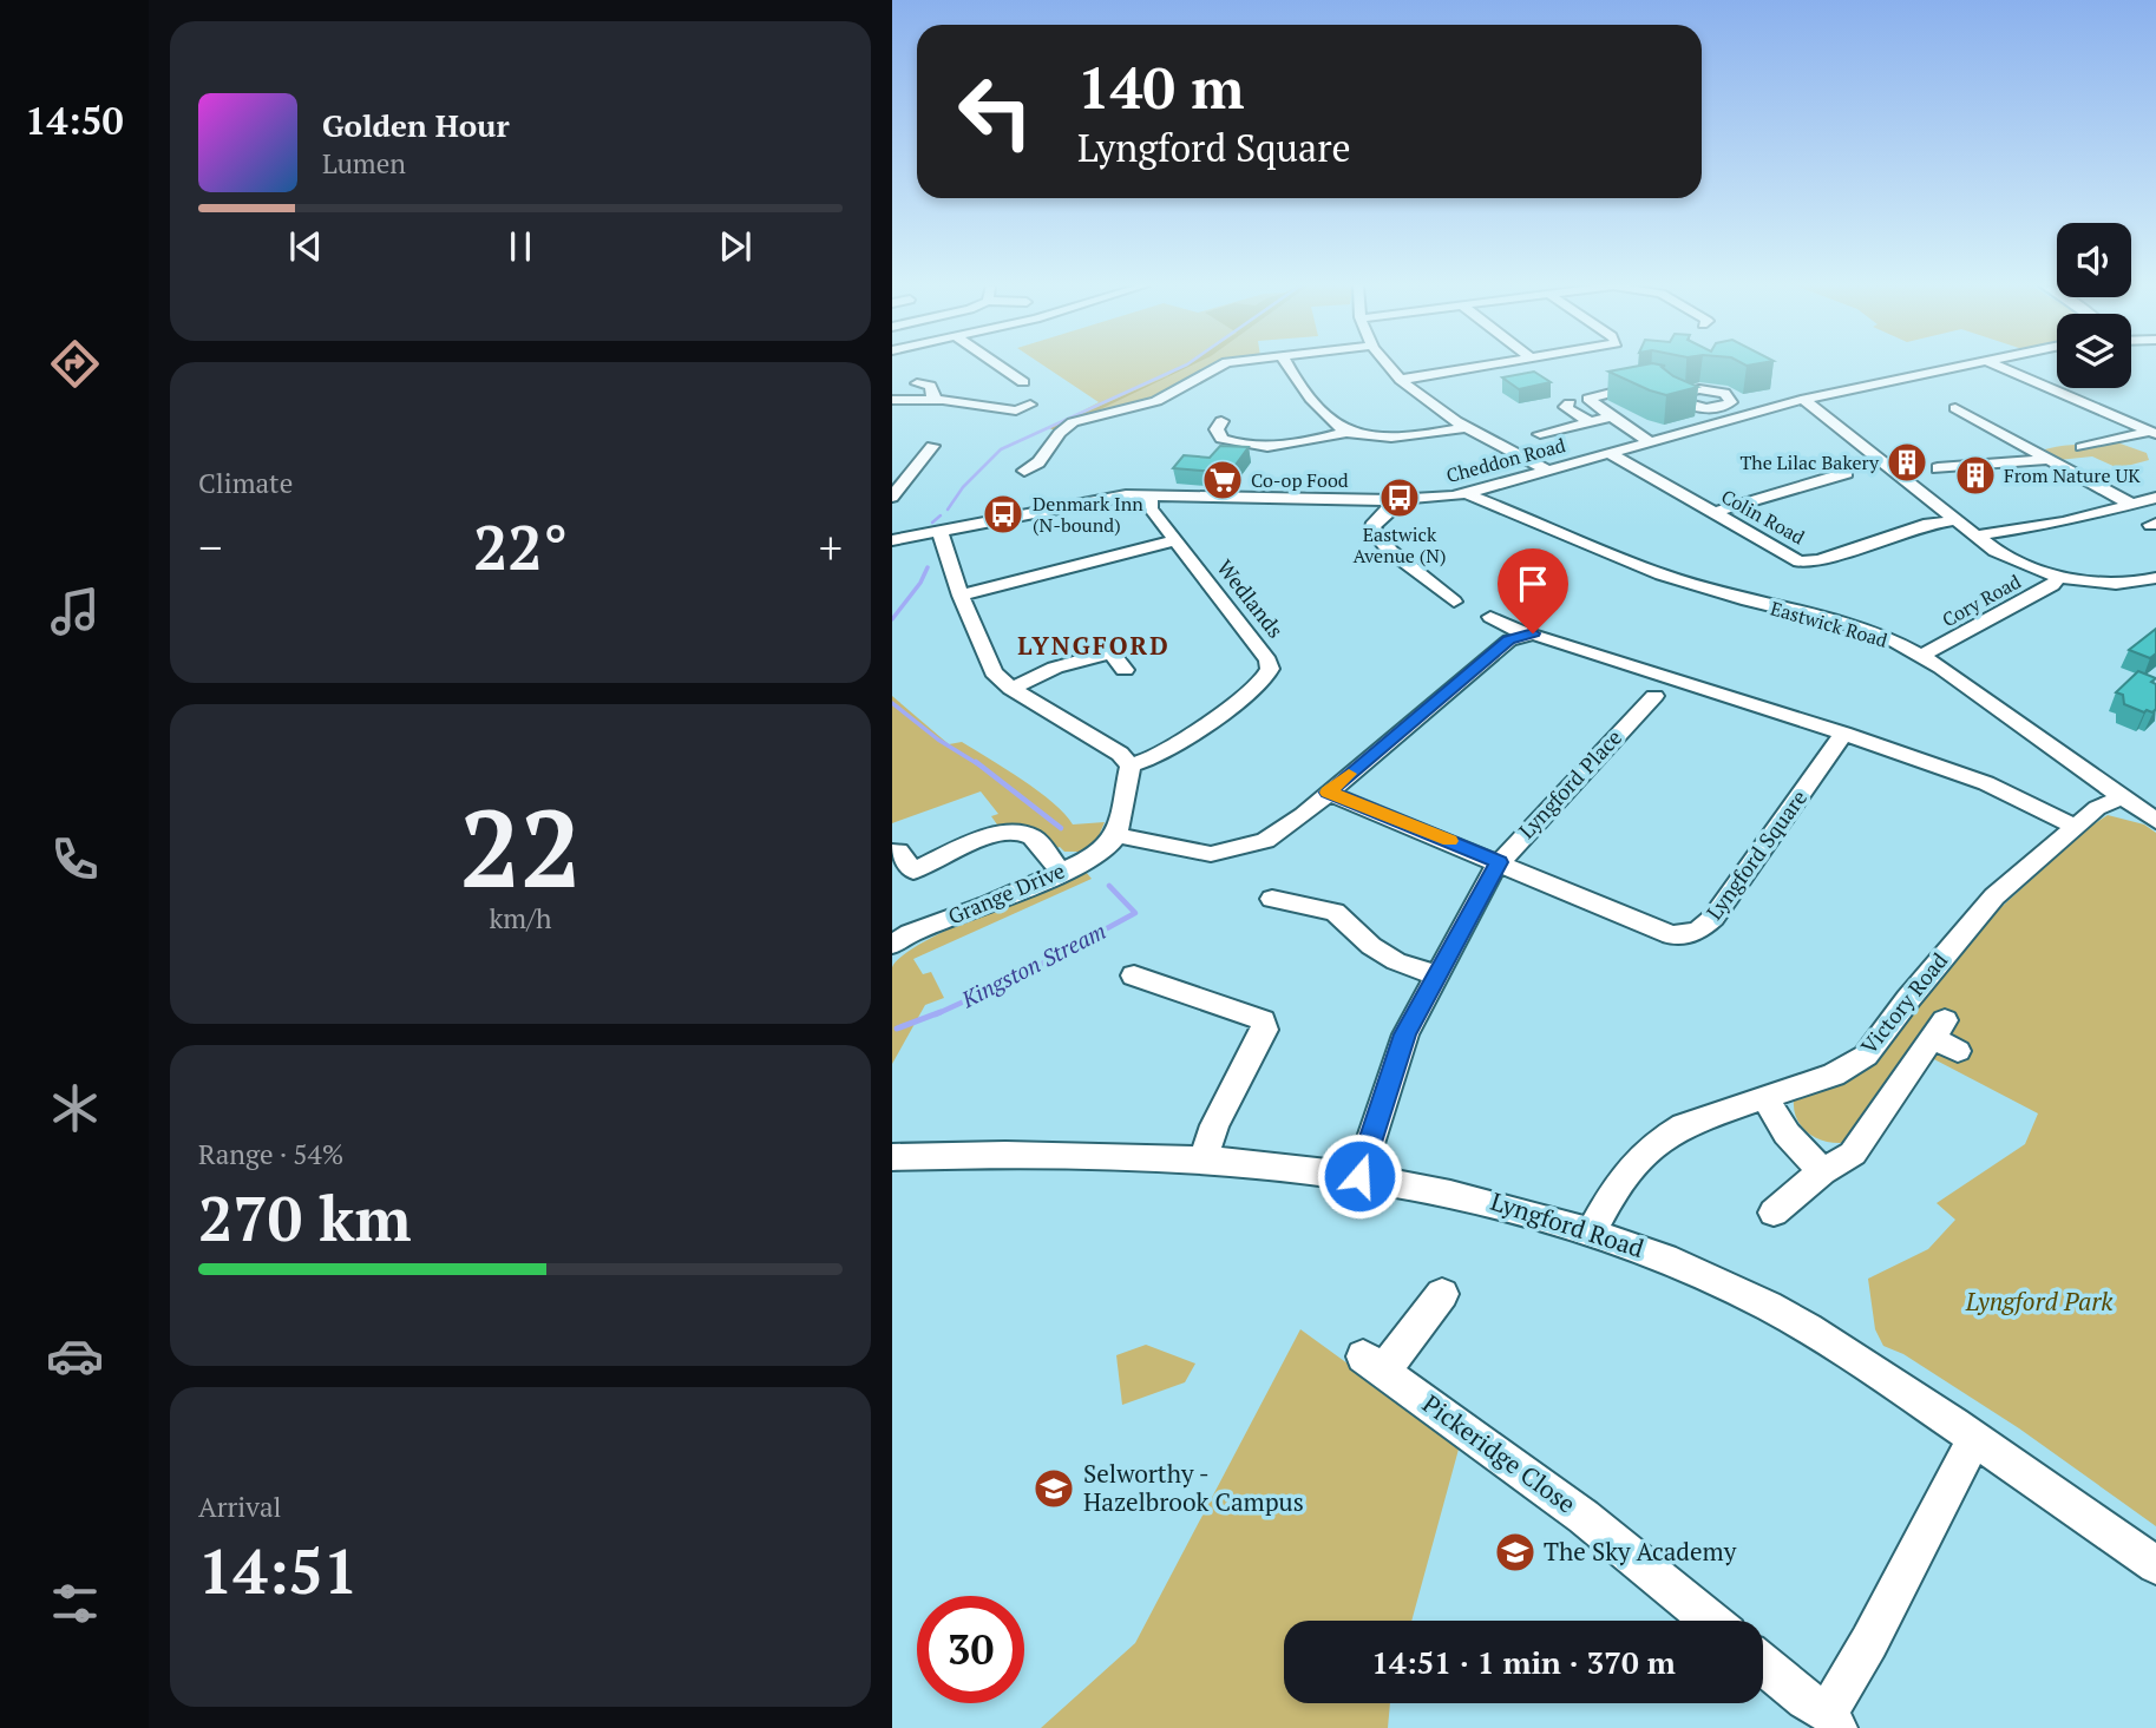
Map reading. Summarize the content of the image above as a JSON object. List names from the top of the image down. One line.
{"streets":{"street":["Cheddon Road","Colin Road","Wedlands","Cory Road","Eastwick Road","Lyngford Place","Lyngford Square","Grange Drive","Victory Road","Lyngford Road","Pickeridge Close"]},"crossings":[["Cheddon Road","Colin Road"],["Cheddon Road","Wedlands"],["Cheddon Road","Eastwick Road"],["Cory Road","Eastwick Road"],["Eastwick Road","Victory Road"],["Lyngford Place","Lyngford Square"],["Lyngford Place","Lyngford Road"],["Victory Road","Lyngford Road"]],"districts":["LYNGFORD"],"water":["Kingston Stream"],"parks":["Lyngford Park"],"places":{"building":["The Lilac Bakery","From Nature UK"],"supermarket":["Co-op Food"],"bus stop":["Eastwick Avenue (N)","Denmark Inn (N-bound)"],"school or university":["Selworthy - Hazelbrook Campus","The Sky Academy"]},"page":{"tabs":"14:50","turn":["140 m","Lyngford Square"],"song":["Golden Hour","Lumen"],"tile":["Climate",["22","km/h"],["Range · 54%","270 km"],["Arrival","14:51"]],"heat":["−","22°","+"],"limit":"30","trip":"14:51 · 1 min · 370 m"}}
